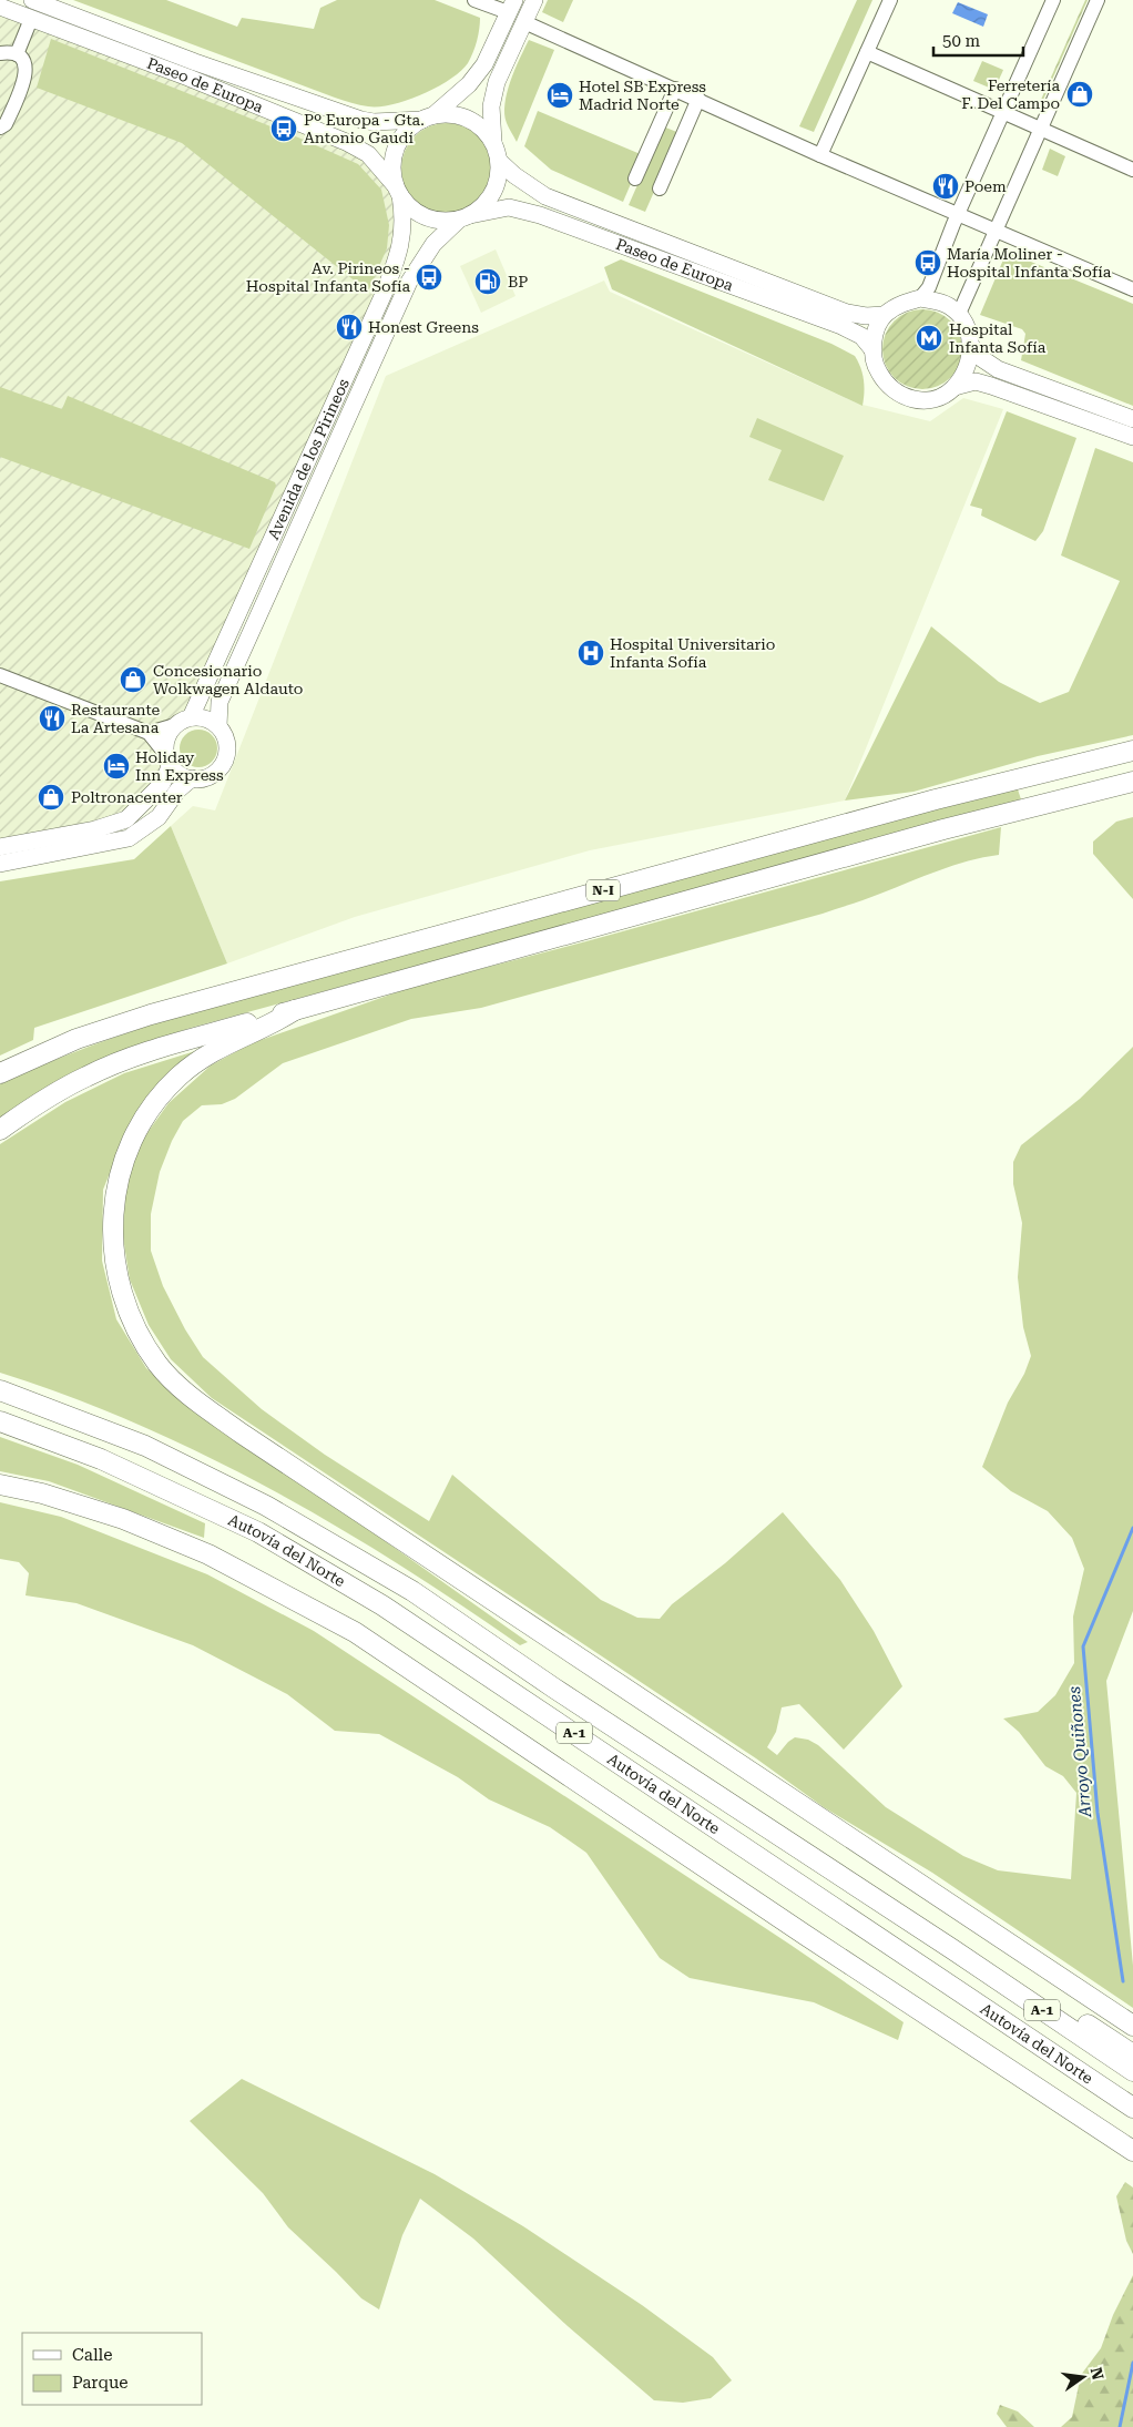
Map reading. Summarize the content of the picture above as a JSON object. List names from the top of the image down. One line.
{"streets":{"highway":["N-I","Autovía del Norte","A-1"],"main road":["Paseo de Europa","Avenida de los Pirineos"]},"crossings":[["Paseo de Europa","Avenida de los Pirineos"]],"water":["Arroyo Quiñones"],"places":{"shop":["Ferretería F. Del Campo","Concesionario Wolkwagen Aldauto","Poltronacenter"],"hotel":["Hotel SB Express Madrid Norte","Holiday Inn Express"],"bus stop":["Pº Europa - Gta. Antonio Gaudí","María Moliner - Hospital Infanta Sofía","Av. Pirineos - Hospital Infanta Sofía"],"restaurant":["Poem","Honest Greens","Restaurante La Artesana"],"fuel station":["BP"],"metro station":["Hospital Infanta Sofía"],"hospital":["Hospital Universitario Infanta Sofía"]},"legend":["Calle","Parque"],"scale_bar":"50 m","north":"right"}
